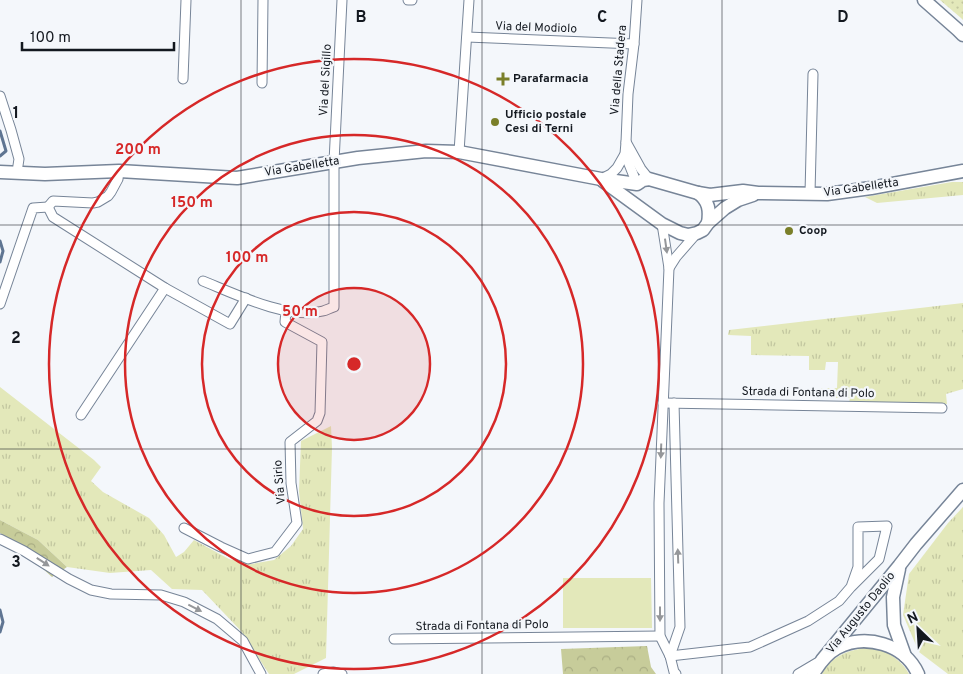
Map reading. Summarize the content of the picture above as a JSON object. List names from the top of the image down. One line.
{"streets":{"street":["Via del Modiolo","Via della Stadera","Via del Sigillo","Via Gabelletta","Strada di Fontana di Polo","Via Sirio","Via Augusto Daolio"]},"crossings":[["Via del Modiolo","Via della Stadera"],["Via della Stadera","Via Gabelletta"],["Via del Sigillo","Via Gabelletta"]],"places":{"health":["Parafarmacia"],"other":["Ufficio postale Cesi di Terni","Coop"]},"scale_bar":"100 m","north":"top left","grid":{"columns":["B","C","D"],"rows":["1","2","3"]},"rings":["200 m","150 m","100 m","50 m"]}
